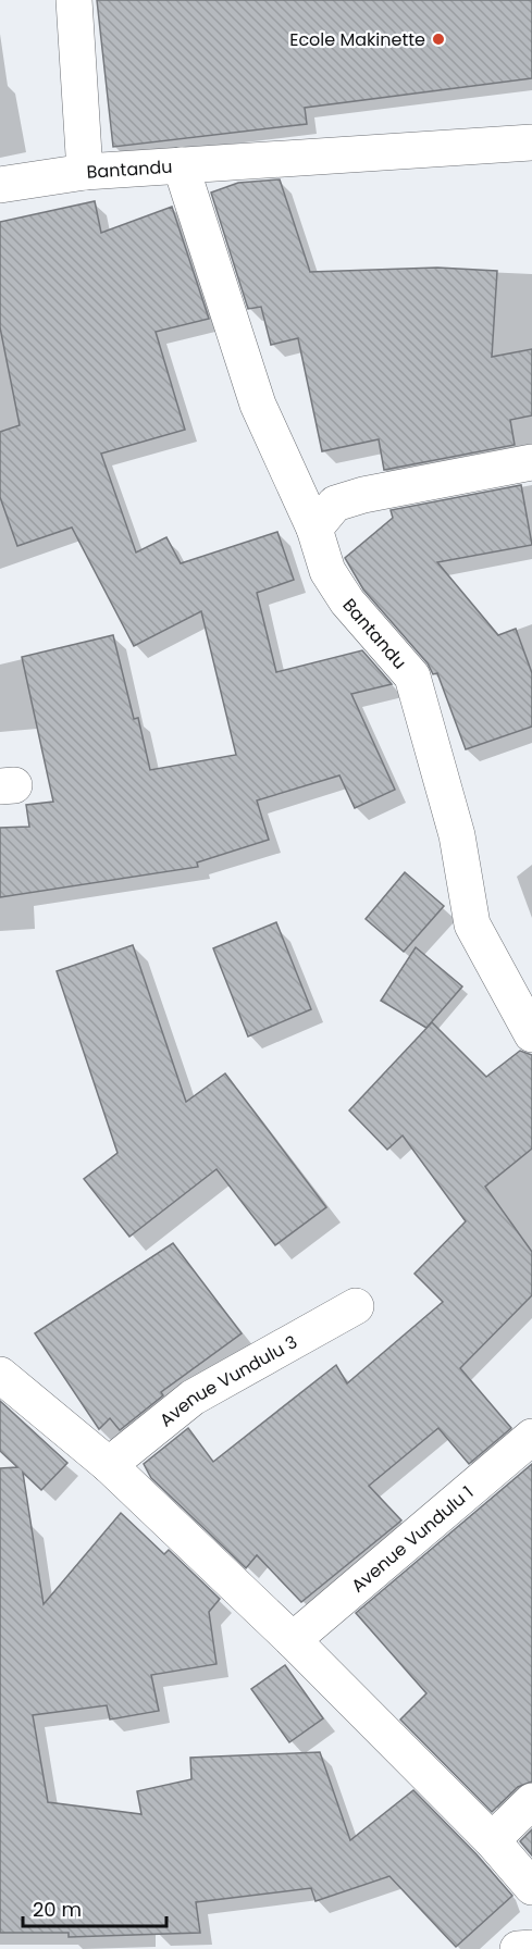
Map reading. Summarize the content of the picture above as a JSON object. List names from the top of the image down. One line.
{"streets":{"street":["Bantandu","Avenue Vundulu 3","Avenue Vundulu 1"]},"places":["Ecole Makinette"],"scale_bar":"20 m"}
